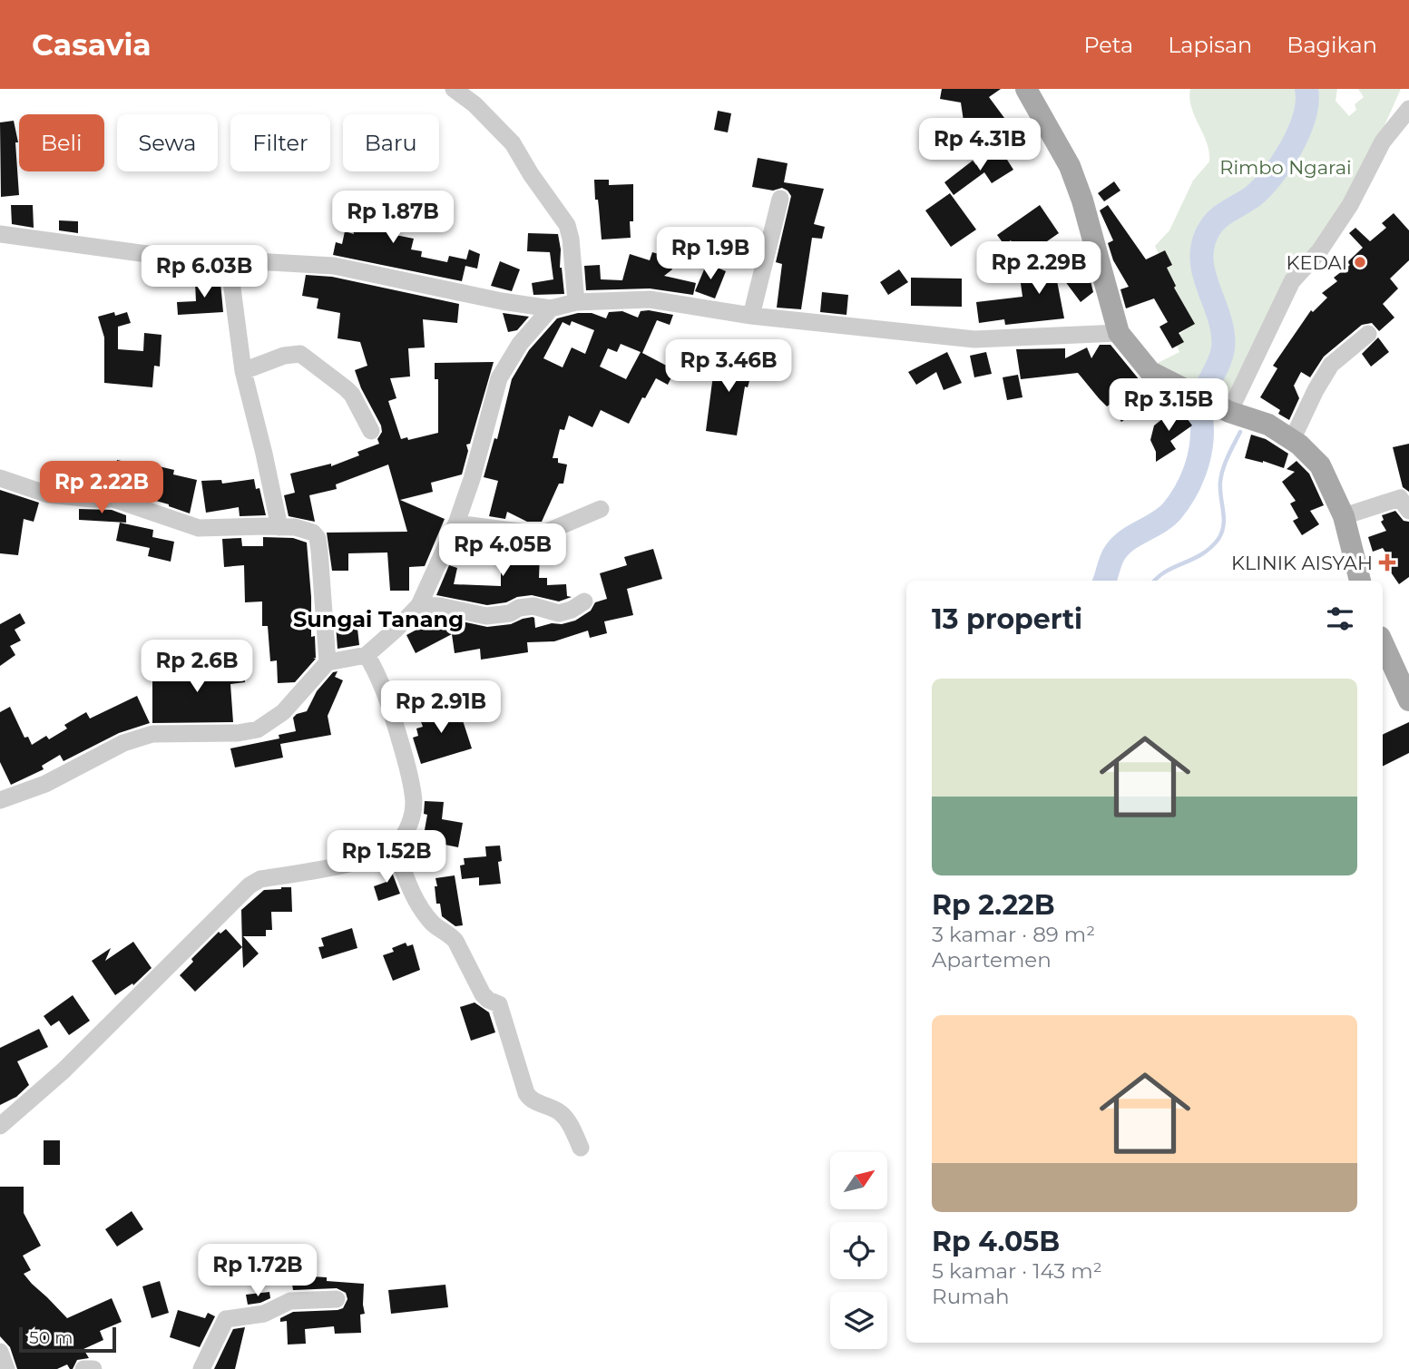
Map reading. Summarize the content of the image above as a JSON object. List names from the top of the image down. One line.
{"districts":["Sungai Tanang"],"parks":["Rimbo Ngarai"],"places":{"other":["KEDAI"],"health":["KLINIK AISYAH"]},"scale_bar":"50 m","north":"top right","page":{"header":"Casavia","nav":["Peta","Lapisan","Bagikan"],"chip":["Beli","Sewa","Filter","Baru"],"price":["Rp 4.31B","Rp 1.87B","Rp 1.9B","Rp 2.29B","Rp 6.03B","Rp 3.46B","Rp 3.15B","Rp 2.22B","Rp 4.05B","Rp 2.6B","Rp 2.91B","Rp 1.52B","Rp 1.72B"],"heading":"13 properti","list":[{"name":"Rp 2.22B","note":"3 kamar · 89 m² · Apartemen"},{"name":"Rp 4.05B","note":"5 kamar · 143 m² · Rumah"}],"scale":"50 m"}}
